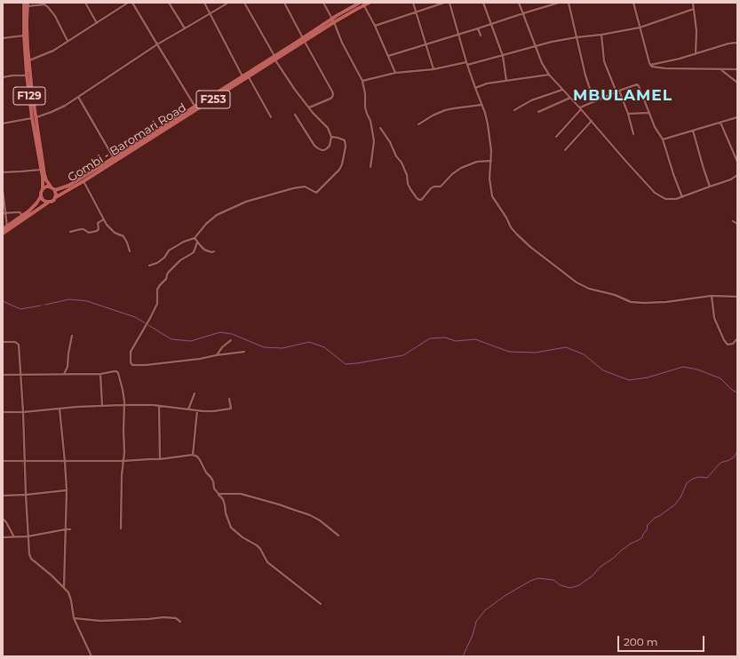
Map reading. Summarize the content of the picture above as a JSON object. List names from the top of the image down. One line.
{"streets":{"main road":["F129","F253","Gombi - Baromari Road"]},"crossings":[["F129","F253"],["F129","Gombi - Baromari Road"],["F253","Gombi - Baromari Road"]],"districts":["MBULAMEL"],"scale_bar":"200 m"}
